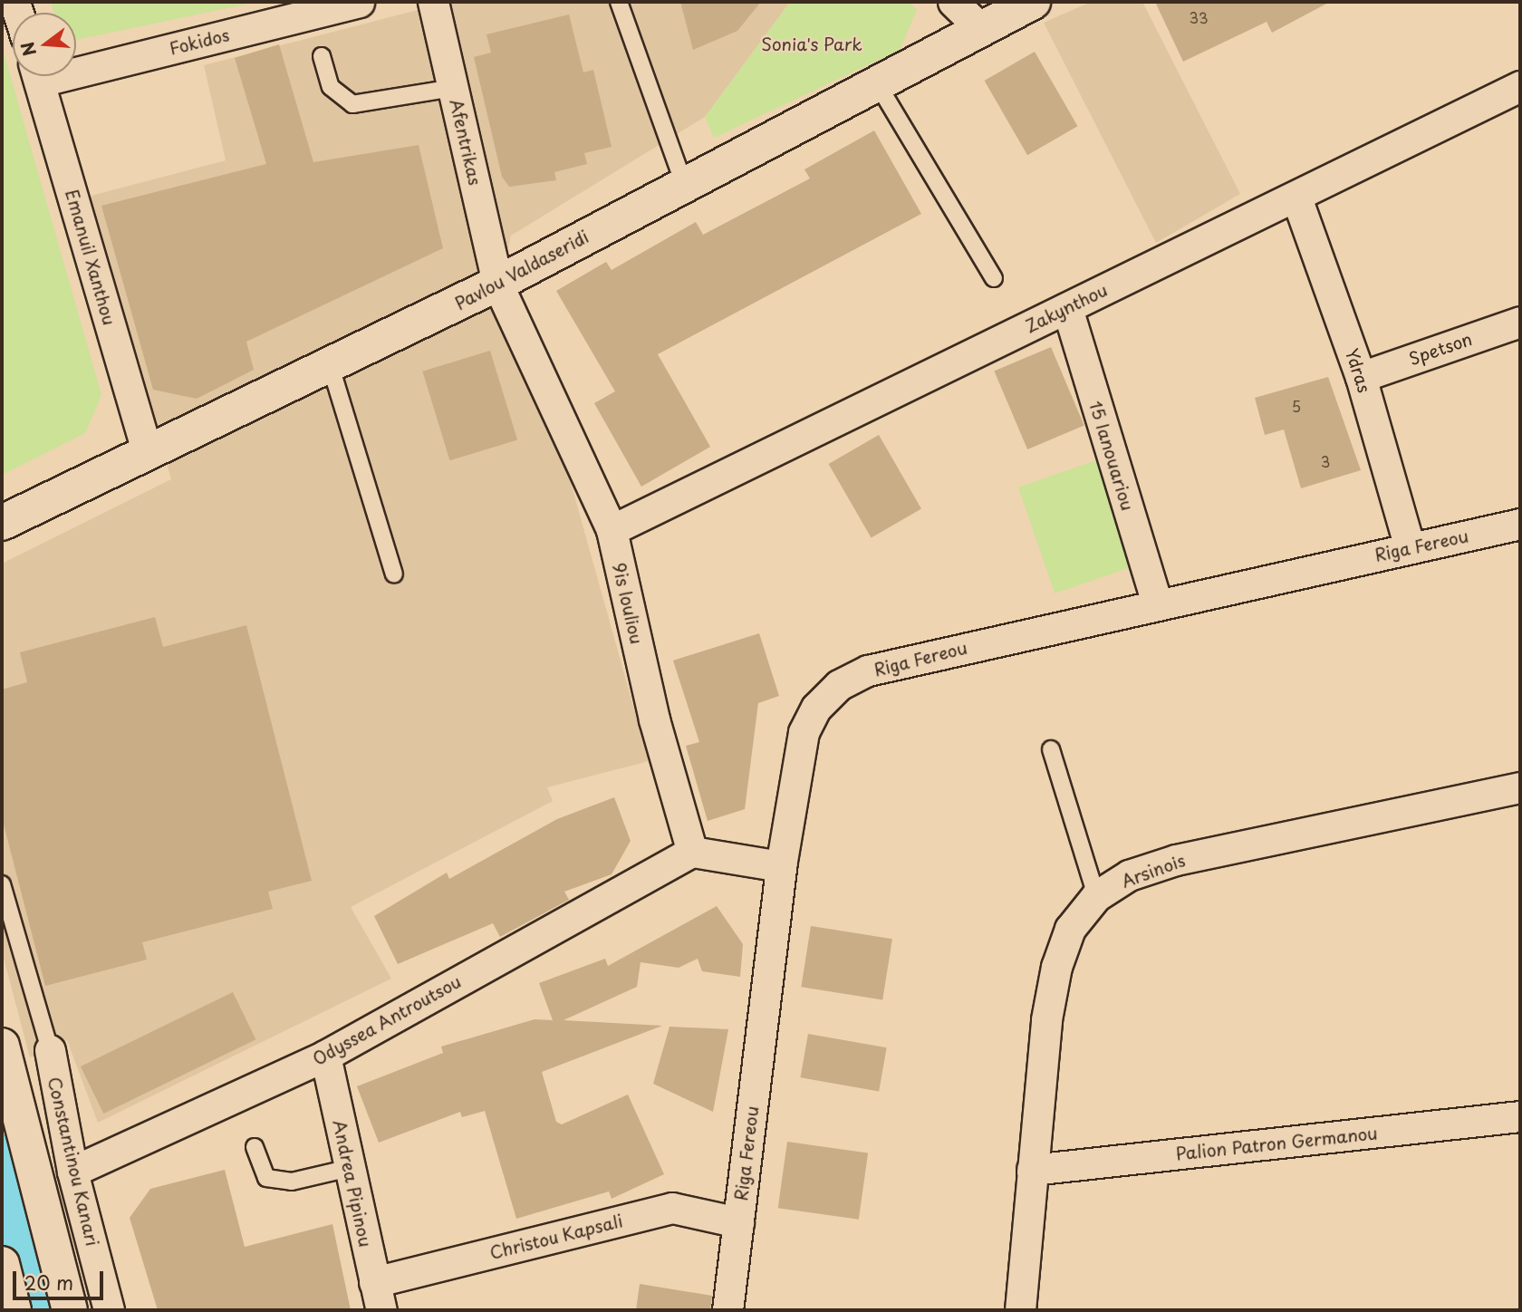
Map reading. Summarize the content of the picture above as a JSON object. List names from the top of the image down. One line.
{"streets":{"street":["Fokidos","Afentrikas","Emanuil Xanthou","Pavlou Valdaseridi","Zakynthou","Spetson","Ydras","15 Ianouariou","Riga Fereou","9is Iouliou","Arsinois","Odyssea Antroutsou","Palion Patron Germanou","Constantinou Kanari","Andrea Pipinou","Christou Kapsali"]},"crossings":[["Afentrikas","Pavlou Valdaseridi"],["Afentrikas","9is Iouliou"],["Emanuil Xanthou","Pavlou Valdaseridi"],["Pavlou Valdaseridi","9is Iouliou"],["Zakynthou","Ydras"],["Zakynthou","15 Ianouariou"],["Zakynthou","9is Iouliou"],["Spetson","Ydras"],["Ydras","Riga Fereou"],["15 Ianouariou","Riga Fereou"],["Riga Fereou","Christou Kapsali"],["9is Iouliou","Odyssea Antroutsou"],["Arsinois","Palion Patron Germanou"],["Odyssea Antroutsou","Constantinou Kanari"],["Odyssea Antroutsou","Andrea Pipinou"],["Andrea Pipinou","Christou Kapsali"]],"parks":["Sonia's Park"],"house_numbers":["33","5","3"],"scale_bar":"20 m","north":"left"}
